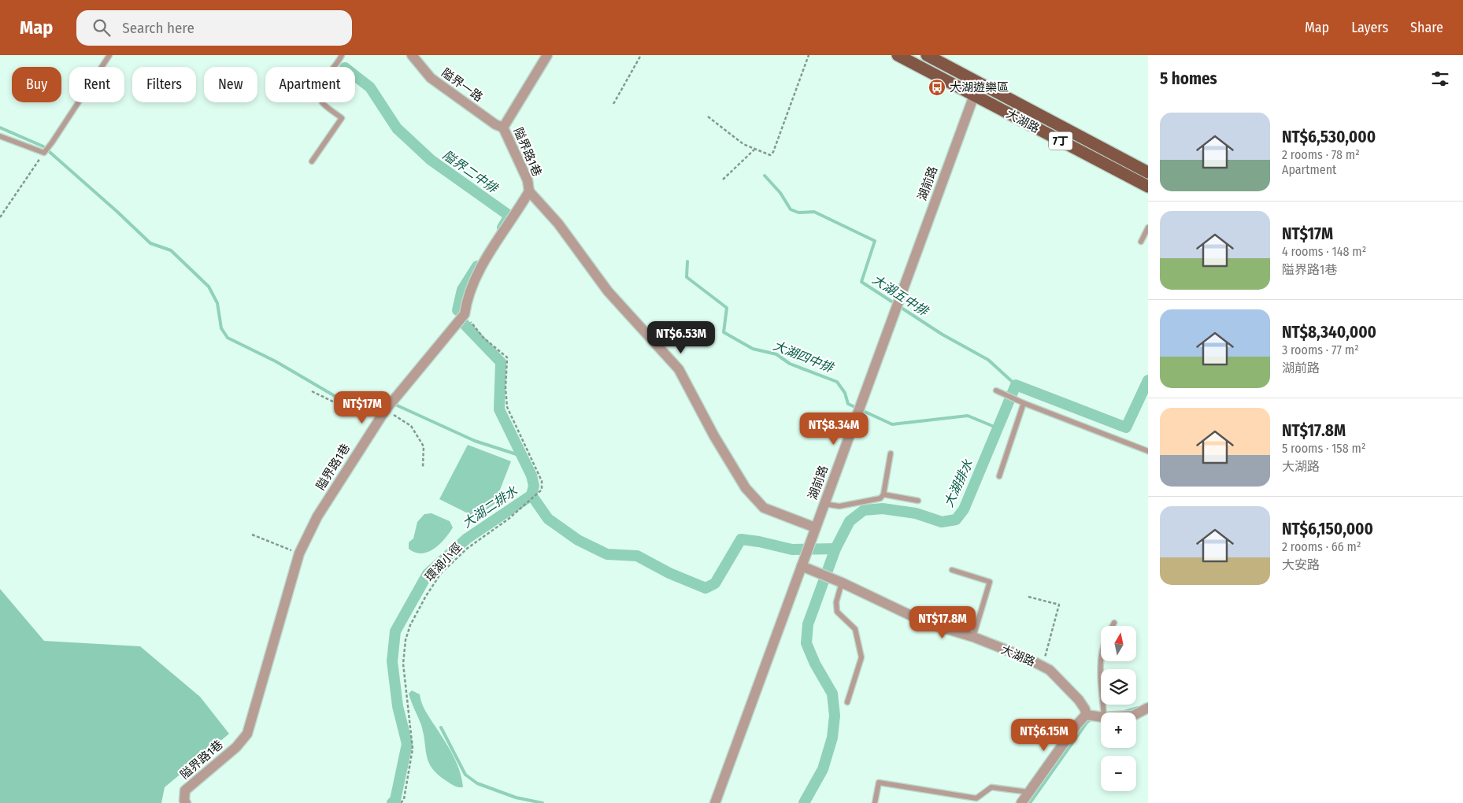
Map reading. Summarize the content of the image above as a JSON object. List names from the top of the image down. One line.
{"streets":{"main road":["大湖路","7丁"],"street":["隘界一路","隘界路1巷","湖前路"],"path":["環湖小徑"]},"crossings":[["隘界一路","隘界路1巷"],["大湖路","湖前路"],["隘界路1巷","環湖小徑"]],"water":["隘界二中排","大湖五中排","大湖四中排","大湖排水","大湖二排水"],"places":{"bus stop":["大湖遊樂區"]},"north":"top","page":{"header":"Map","search":"Search here","nav":["Map","Layers","Share"],"heading":"5 homes","chip":["Buy","Rent","Filters","New","Apartment"],"list":[{"name":"NT$6,530,000","note":"2 rooms · 78 m² · Apartment"},{"name":"NT$17M","note":"4 rooms · 148 m² · 隘界路1巷"},{"name":"NT$8,340,000","note":"3 rooms · 77 m² · 湖前路"},{"name":"NT$17.8M","note":"5 rooms · 158 m² · 大湖路"},{"name":"NT$6,150,000","note":"2 rooms · 66 m² · 大安路"}],"price":["NT$6.53M","NT$17M","NT$8.34M","NT$17.8M","NT$6.15M"],"map_buttons":["+","−"]}}
